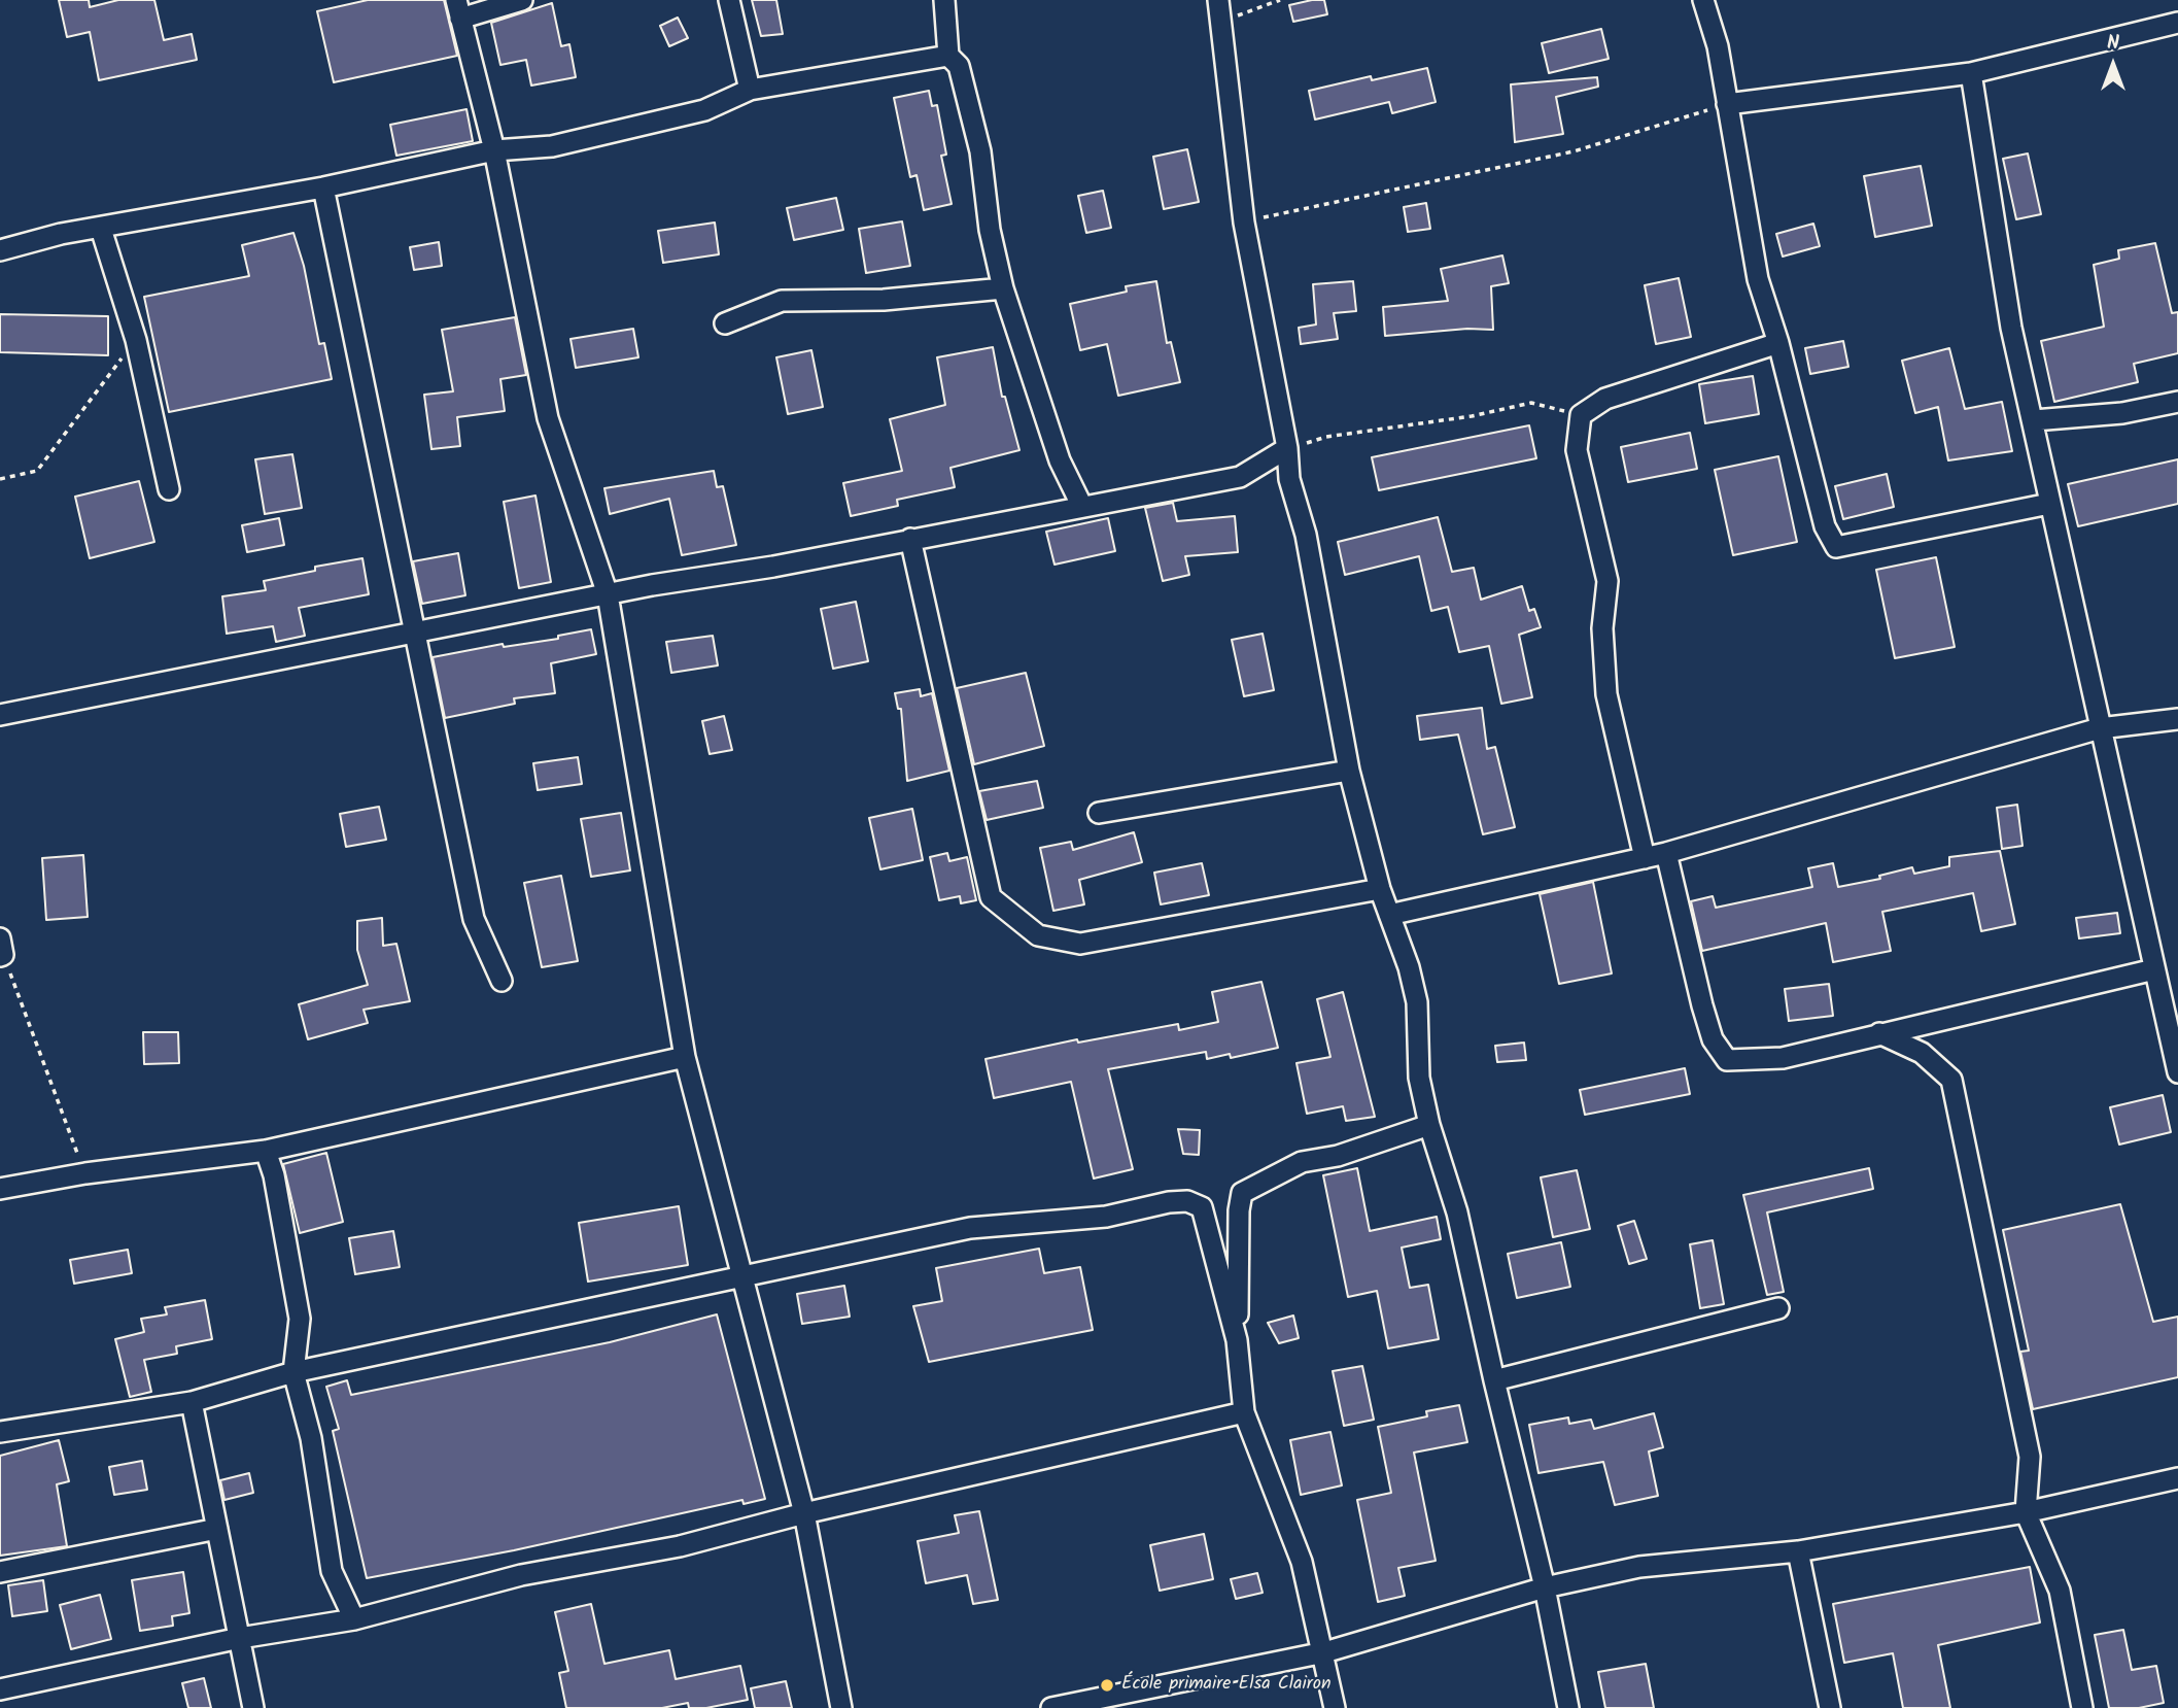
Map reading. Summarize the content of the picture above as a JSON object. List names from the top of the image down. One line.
{"places":["École primaire Elsa Clairon"],"north":"top"}
